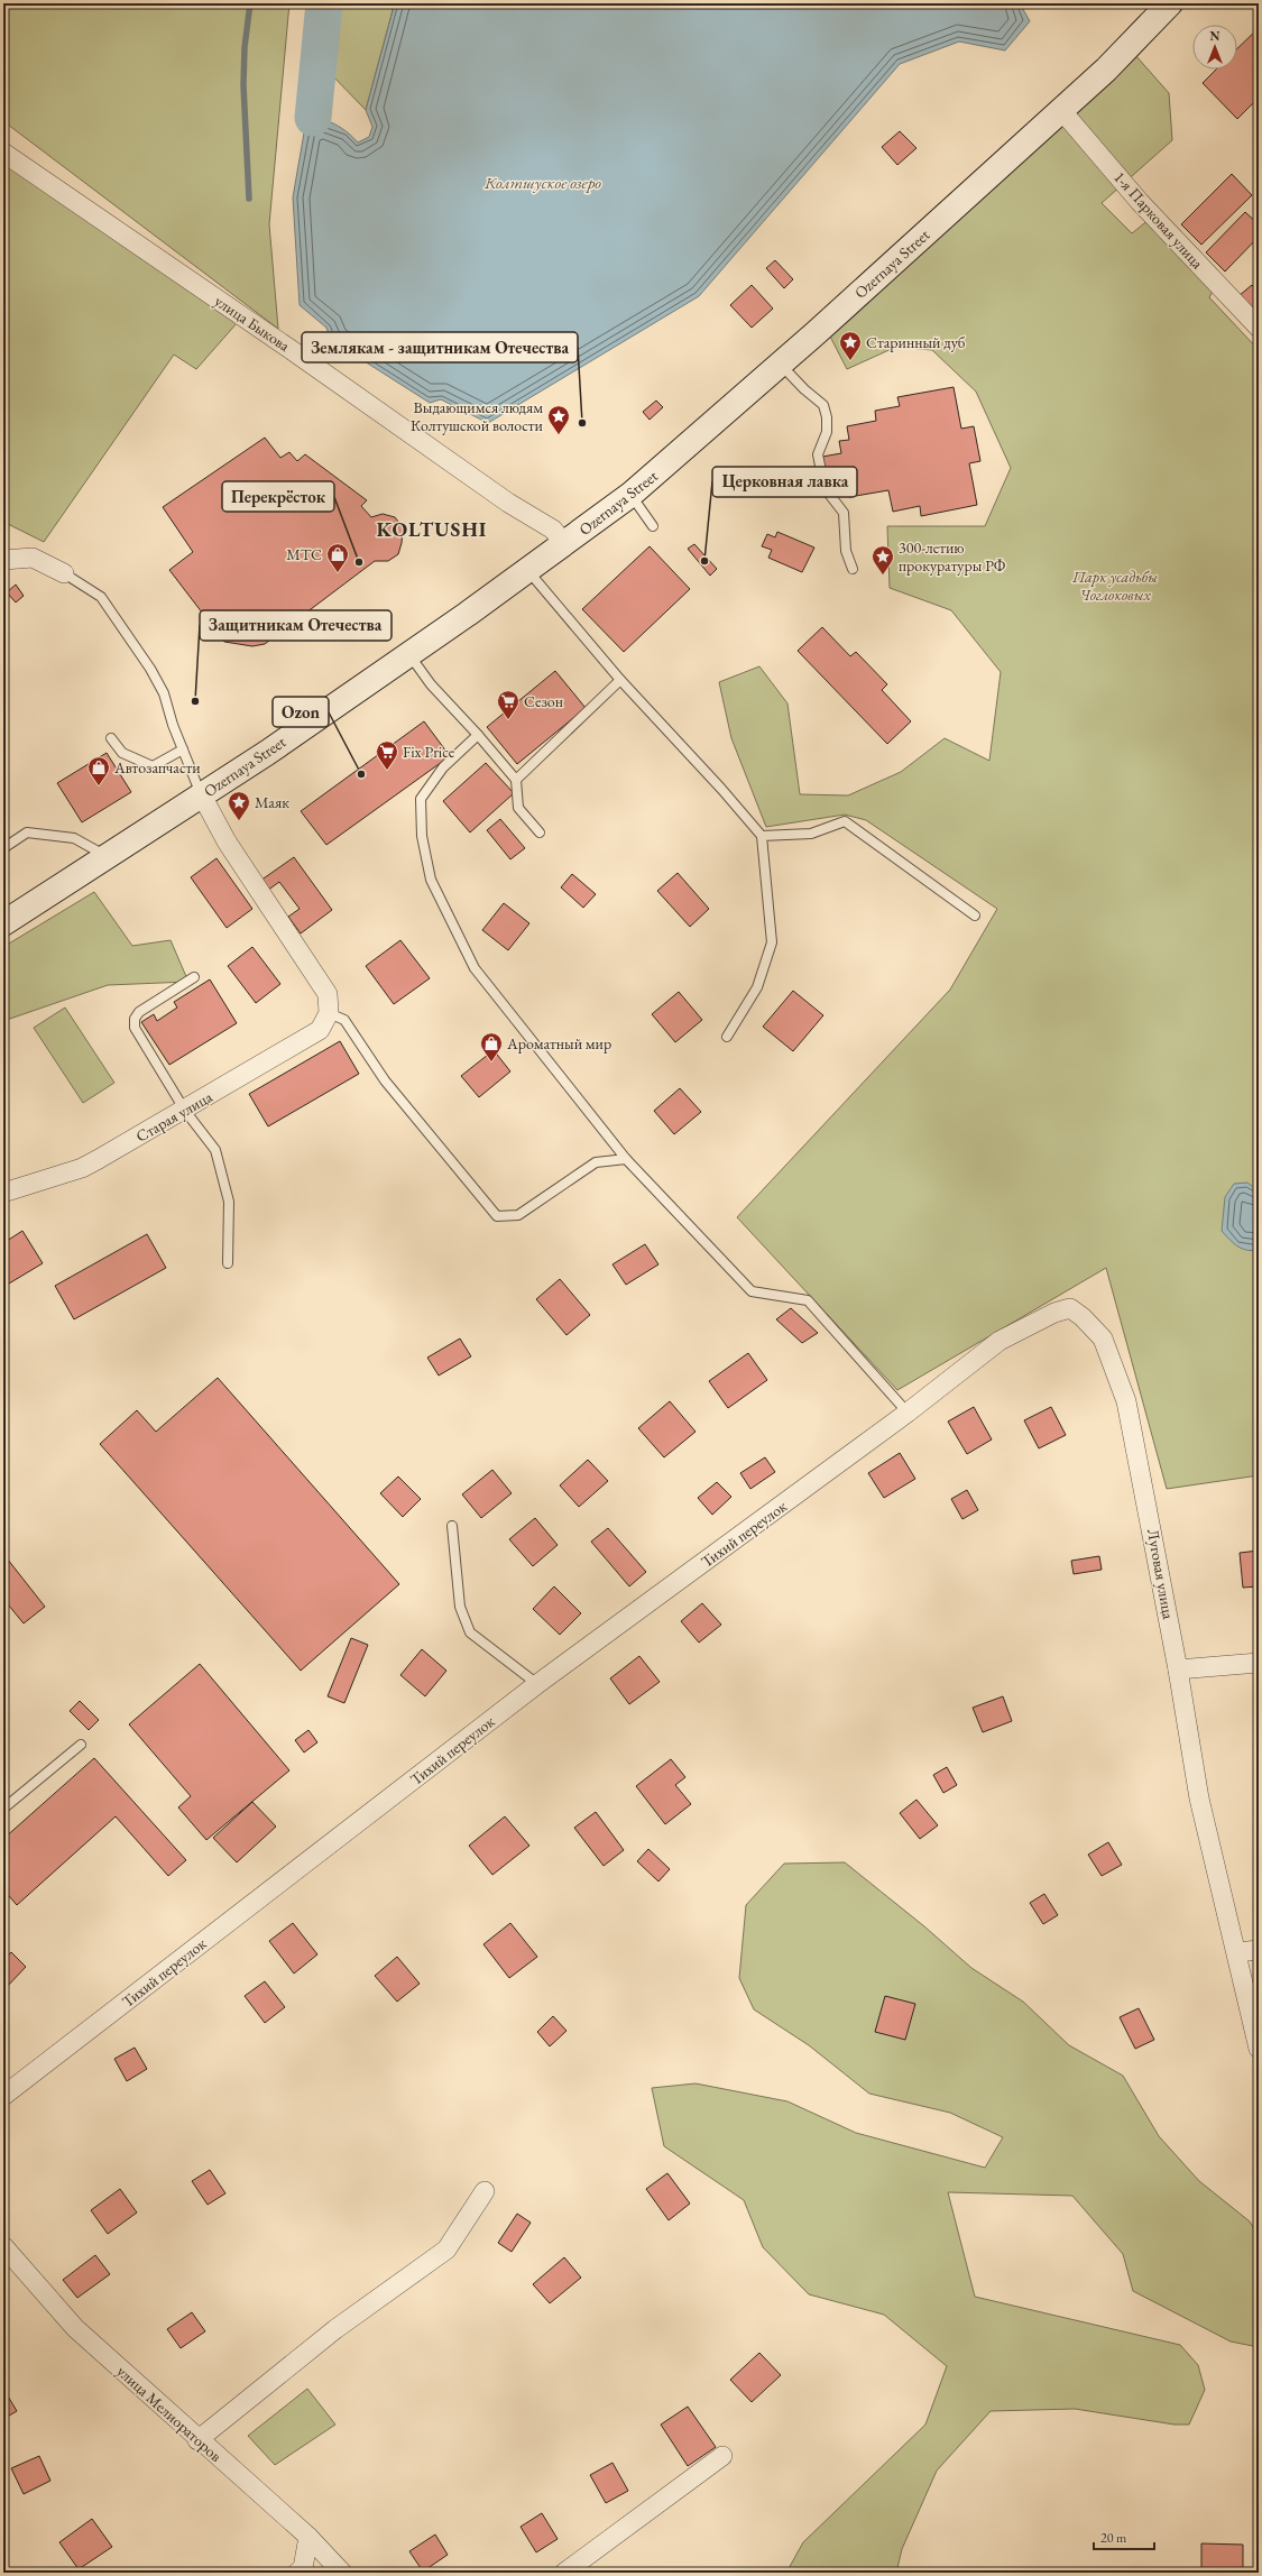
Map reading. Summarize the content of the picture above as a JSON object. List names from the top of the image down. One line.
{"streets":{"main road":["Ozernaya Street"],"street":["1-я Парковая улица","улица Быкова","Старая улица","Тихий переулок","Луговая улица","улица Мелиораторов"]},"crossings":[["1-я Парковая улица","Ozernaya Street"],["Ozernaya Street","улица Быкова"],["Тихий переулок","Луговая улица"]],"districts":["KOLTUSHI"],"water":["Колтшуское озеро"],"parks":["Парк усадьбы Чоглоковых"],"places":{"place":["Старинный дуб","Выдающимся людям Колтушской волости","300-летию прокуратуры РФ","Маяк"],"other":["Землякам - защитникам Отечества","Церковная лавка","Перекрёсток","Защитникам Отечества","Ozon"],"shop":["МТС","Автозапчасти","Ароматный мир"],"supermarket":["Сезон","Fix Price"]},"scale_bar":"20 m","north":"top"}
